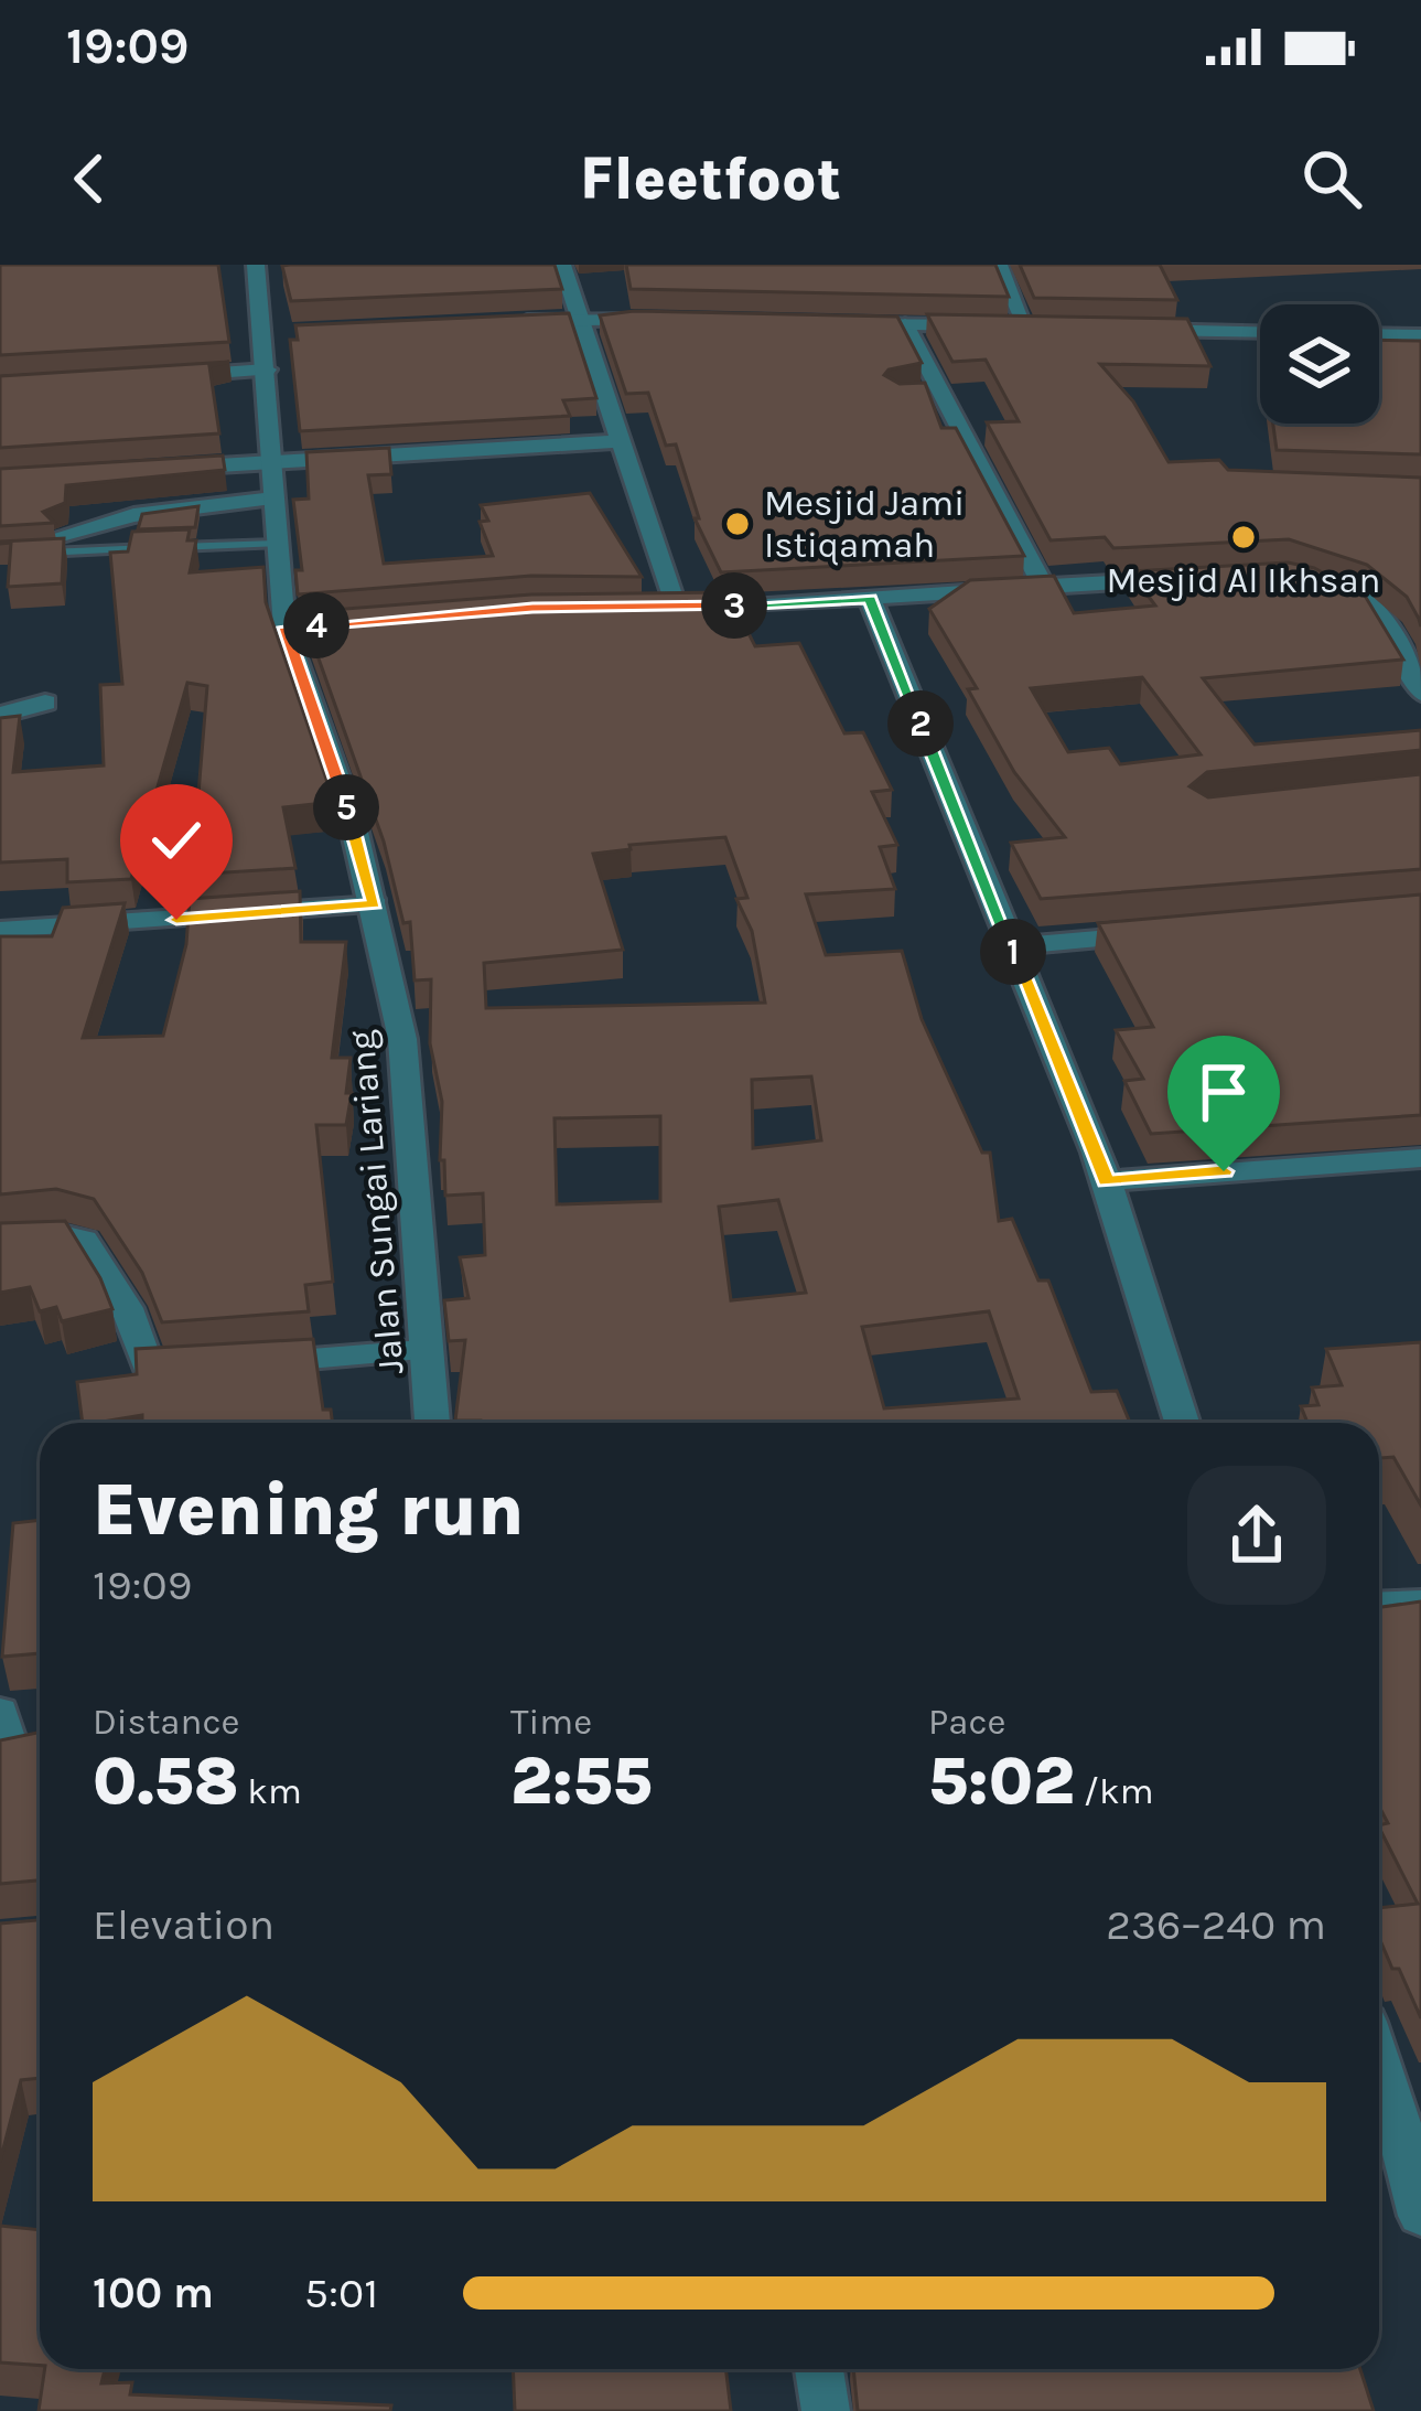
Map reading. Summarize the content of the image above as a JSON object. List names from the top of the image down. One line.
{"streets":{"street":["Jalan Sungai Lariang"]},"places":["Mesjid Jami Istiqamah","Mesjid Al Ikhsan"],"page":{"status":"19:09","header":"Fleetfoot","pins":["3","4","2","5","1"],"heading":["Evening run","19:09"],"stats":[["Distance","0.58 km"],["Time","2:55"],["Pace","5:02 /km"]],"chart":["Elevation","236–240 m"],"list":[{"name":"100 m","note":"5:01"}]}}
